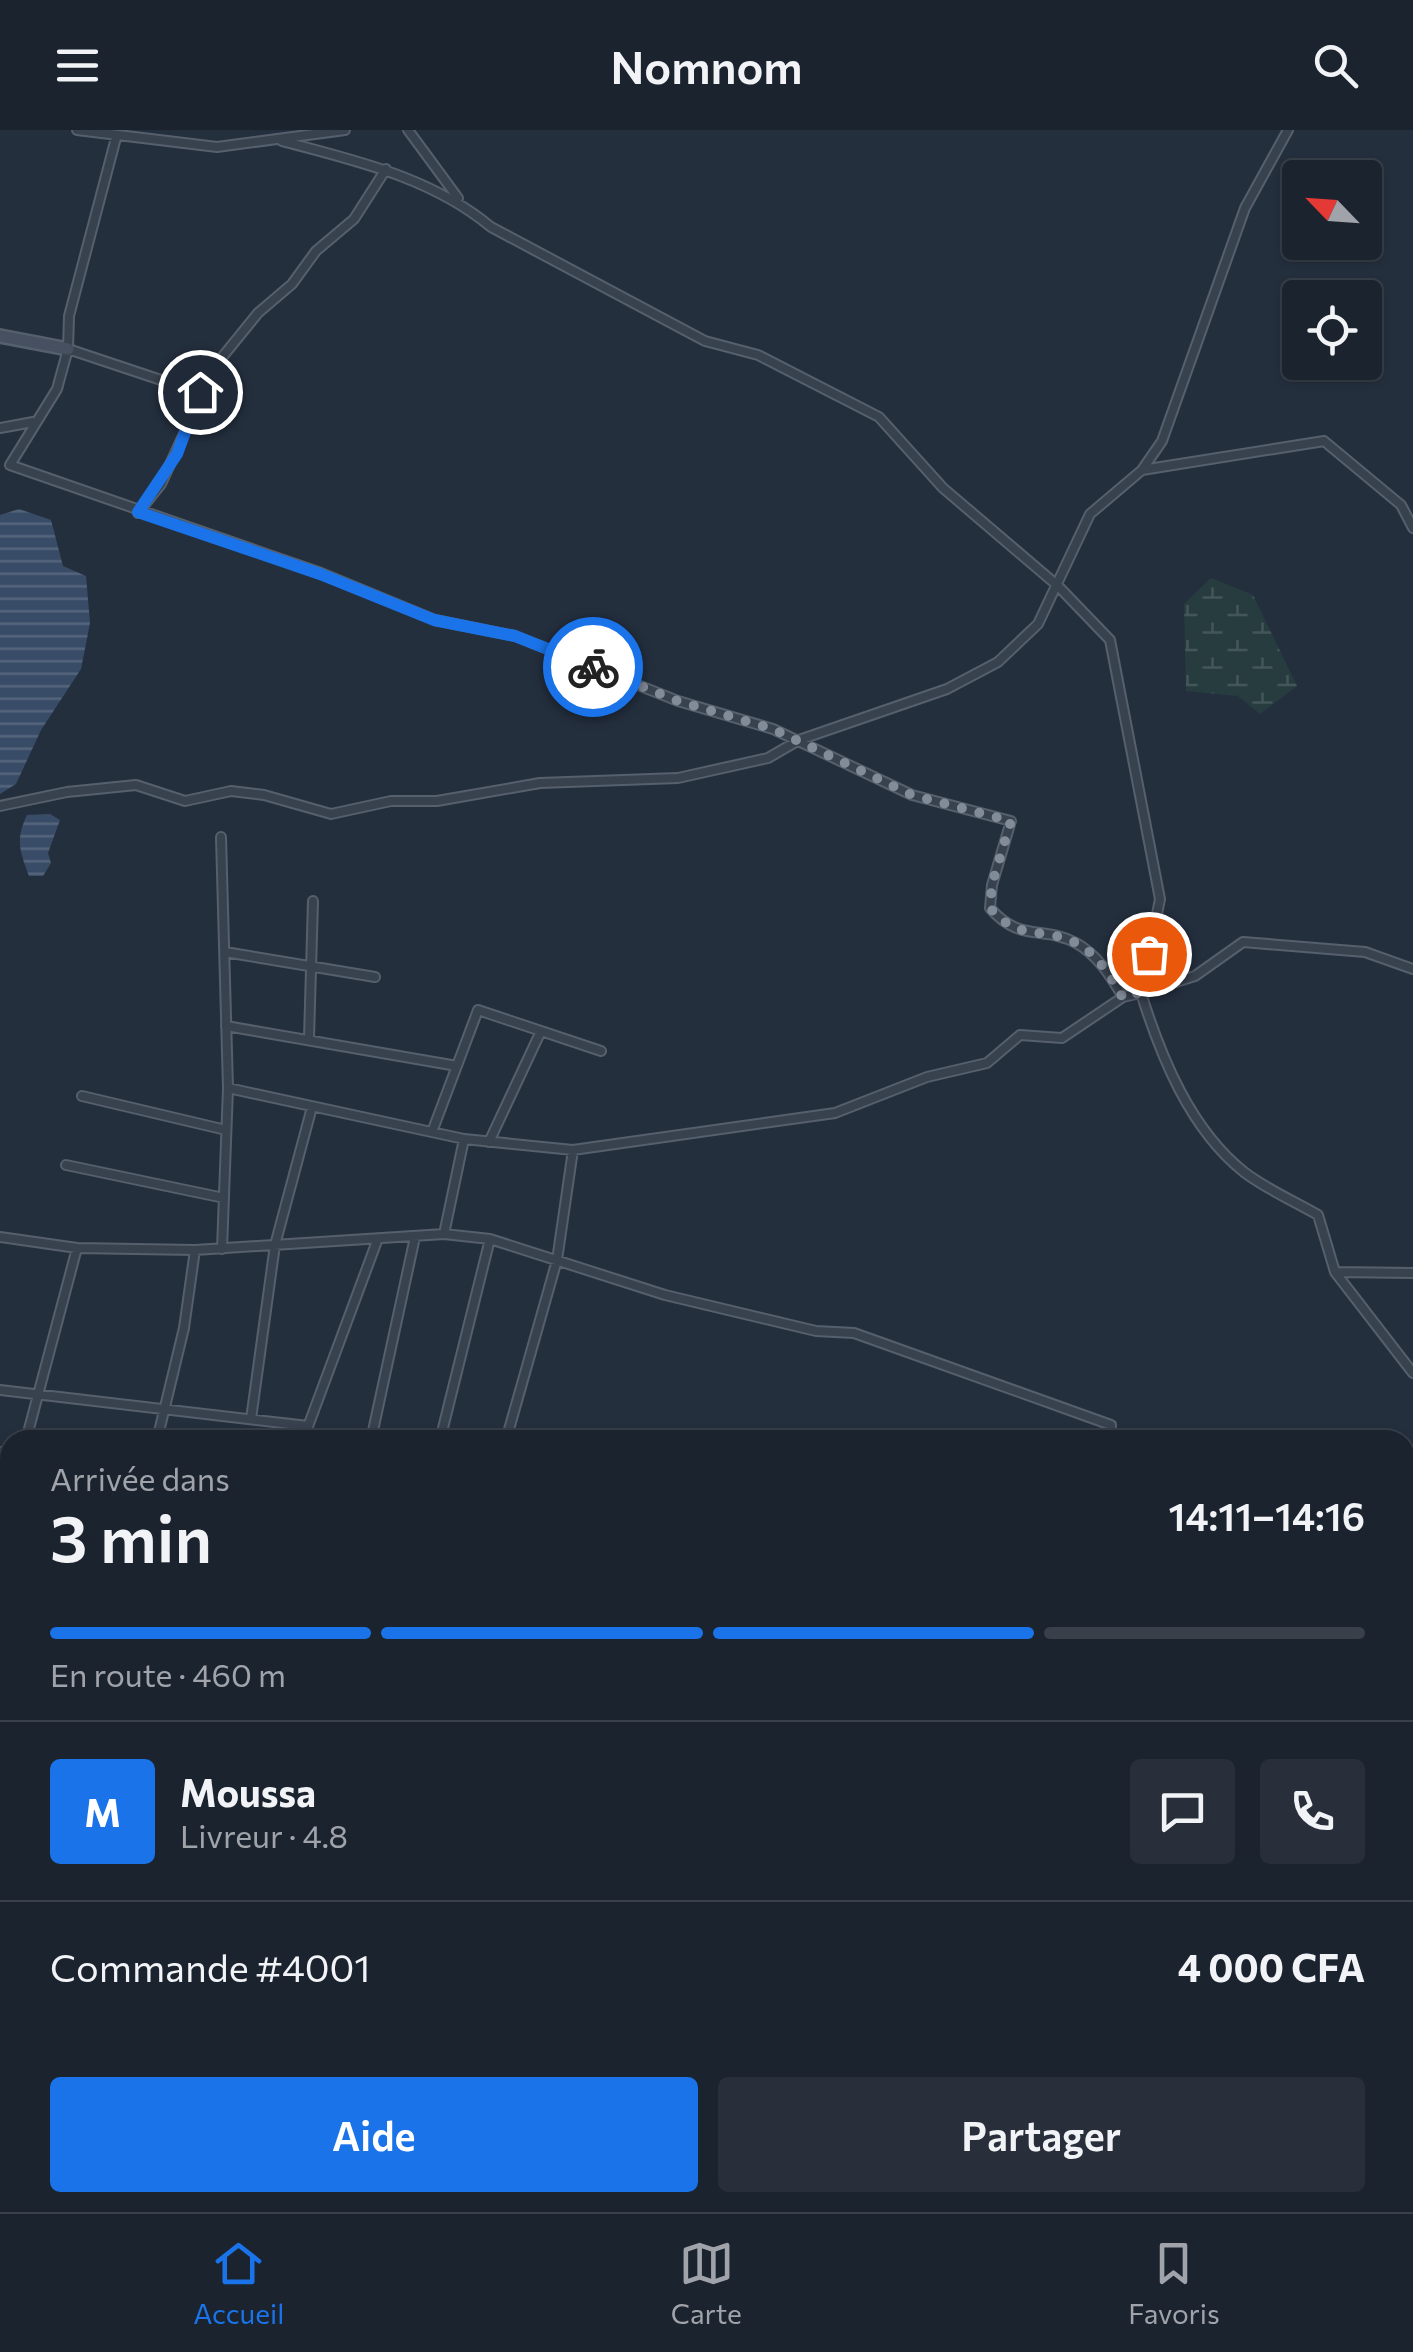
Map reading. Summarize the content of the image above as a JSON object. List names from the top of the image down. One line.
{"north":"top left","page":{"header":"Nomnom","heading":["3 min","Arrivée dans","14:11–14:16"],"panel":["Moussa","Livreur · 4.8","Commande #4001","4 000 CFA"],"bar":"En route · 460 m","round":"M","buttons":["Aide","Partager"],"tabs":["Accueil","Carte","Favoris"]}}
